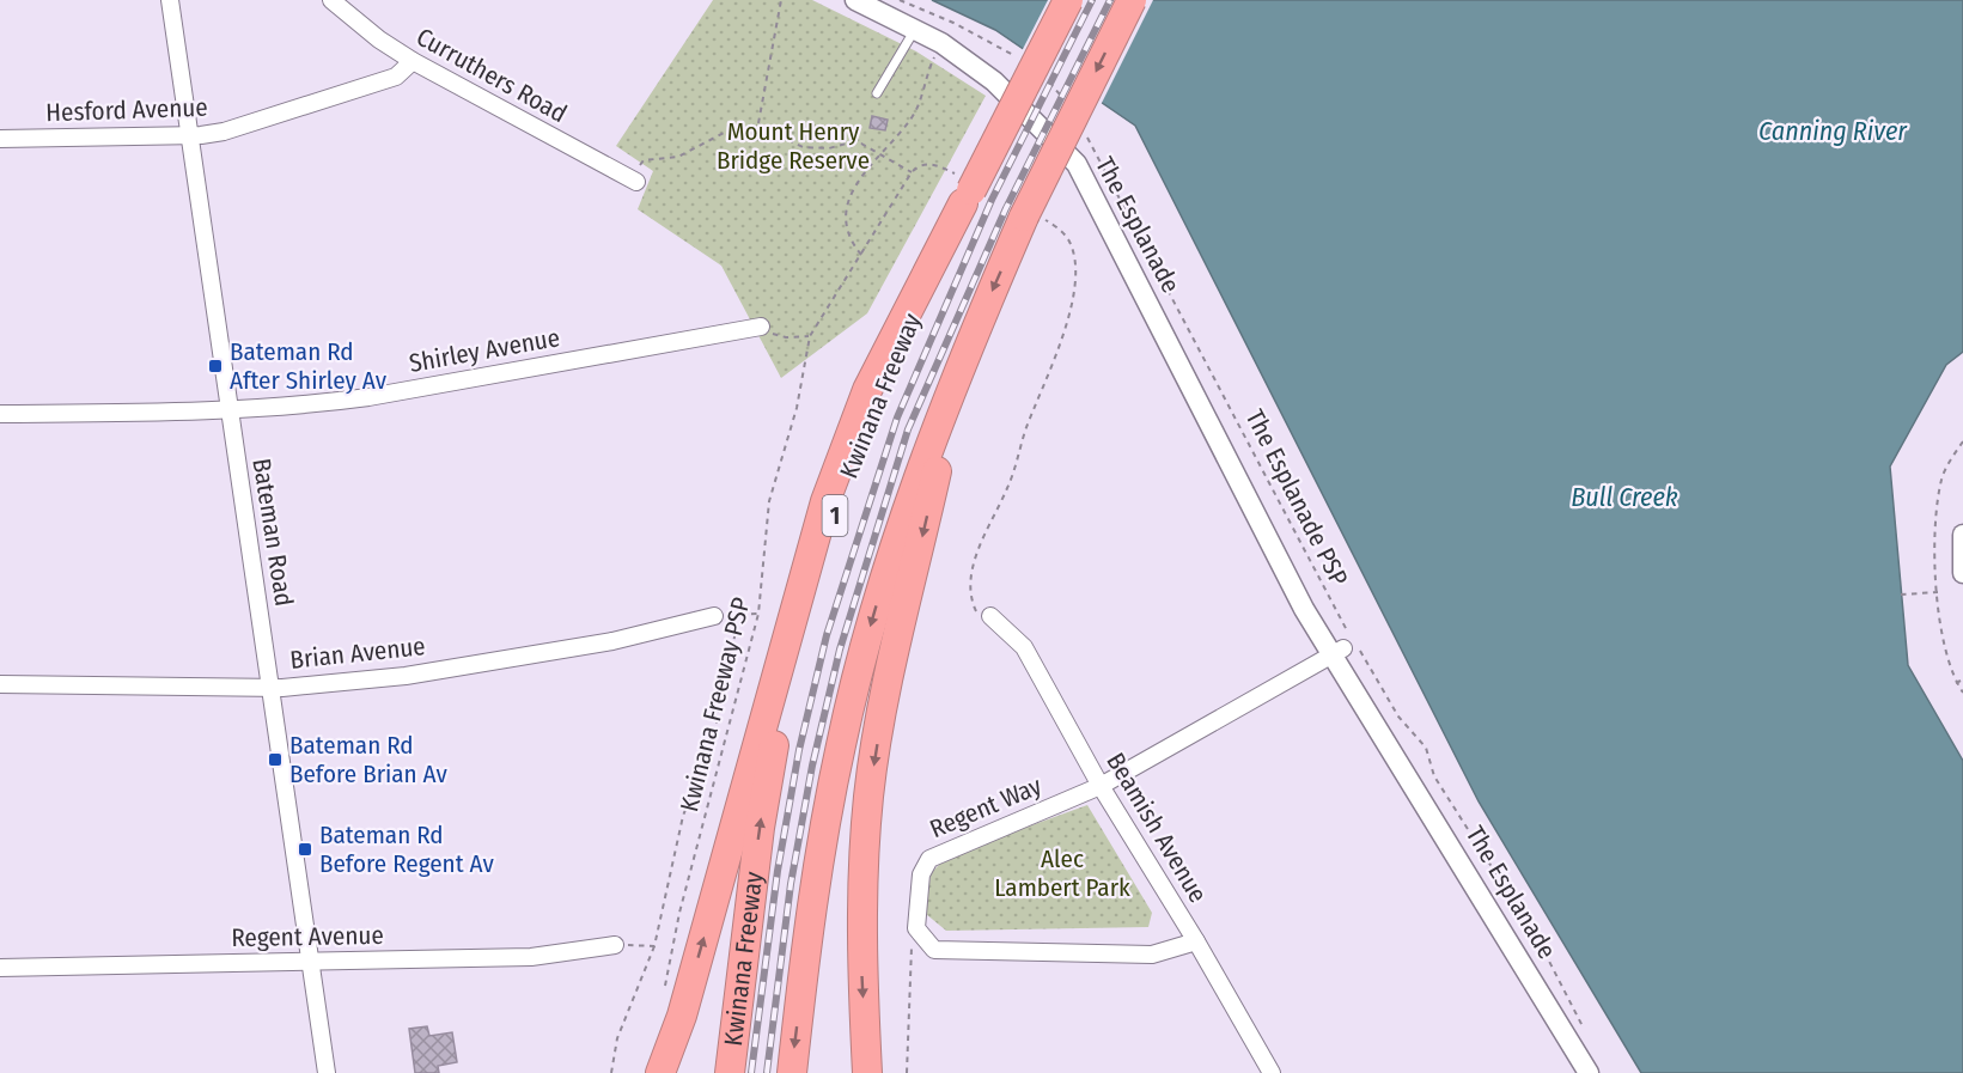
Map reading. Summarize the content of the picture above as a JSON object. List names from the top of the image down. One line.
{"streets":{"highway":["Kwinana Freeway","1"],"street":["Curruthers Road","Hesford Avenue","The Esplanade","Shirley Avenue","Bateman Road","Brian Avenue","Regent Way","Beamish Avenue","Regent Avenue"],"path":["The Esplanade PSP","Kwinana Freeway PSP"]},"crossings":[["Curruthers Road","Hesford Avenue"],["Hesford Avenue","Bateman Road"],["The Esplanade","The Esplanade PSP"],["The Esplanade","Regent Way"],["Shirley Avenue","Bateman Road"],["The Esplanade PSP","Regent Way"],["Bateman Road","Brian Avenue"],["Bateman Road","Regent Avenue"],["Regent Way","Beamish Avenue"]],"water":["Canning River","Bull Creek"],"parks":["Mount Henry Bridge Reserve","Alec Lambert Park"],"places":{"transit":["Bateman Rd After Shirley Av","Bateman Rd Before Brian Av","Bateman Rd Before Regent Av"]}}
